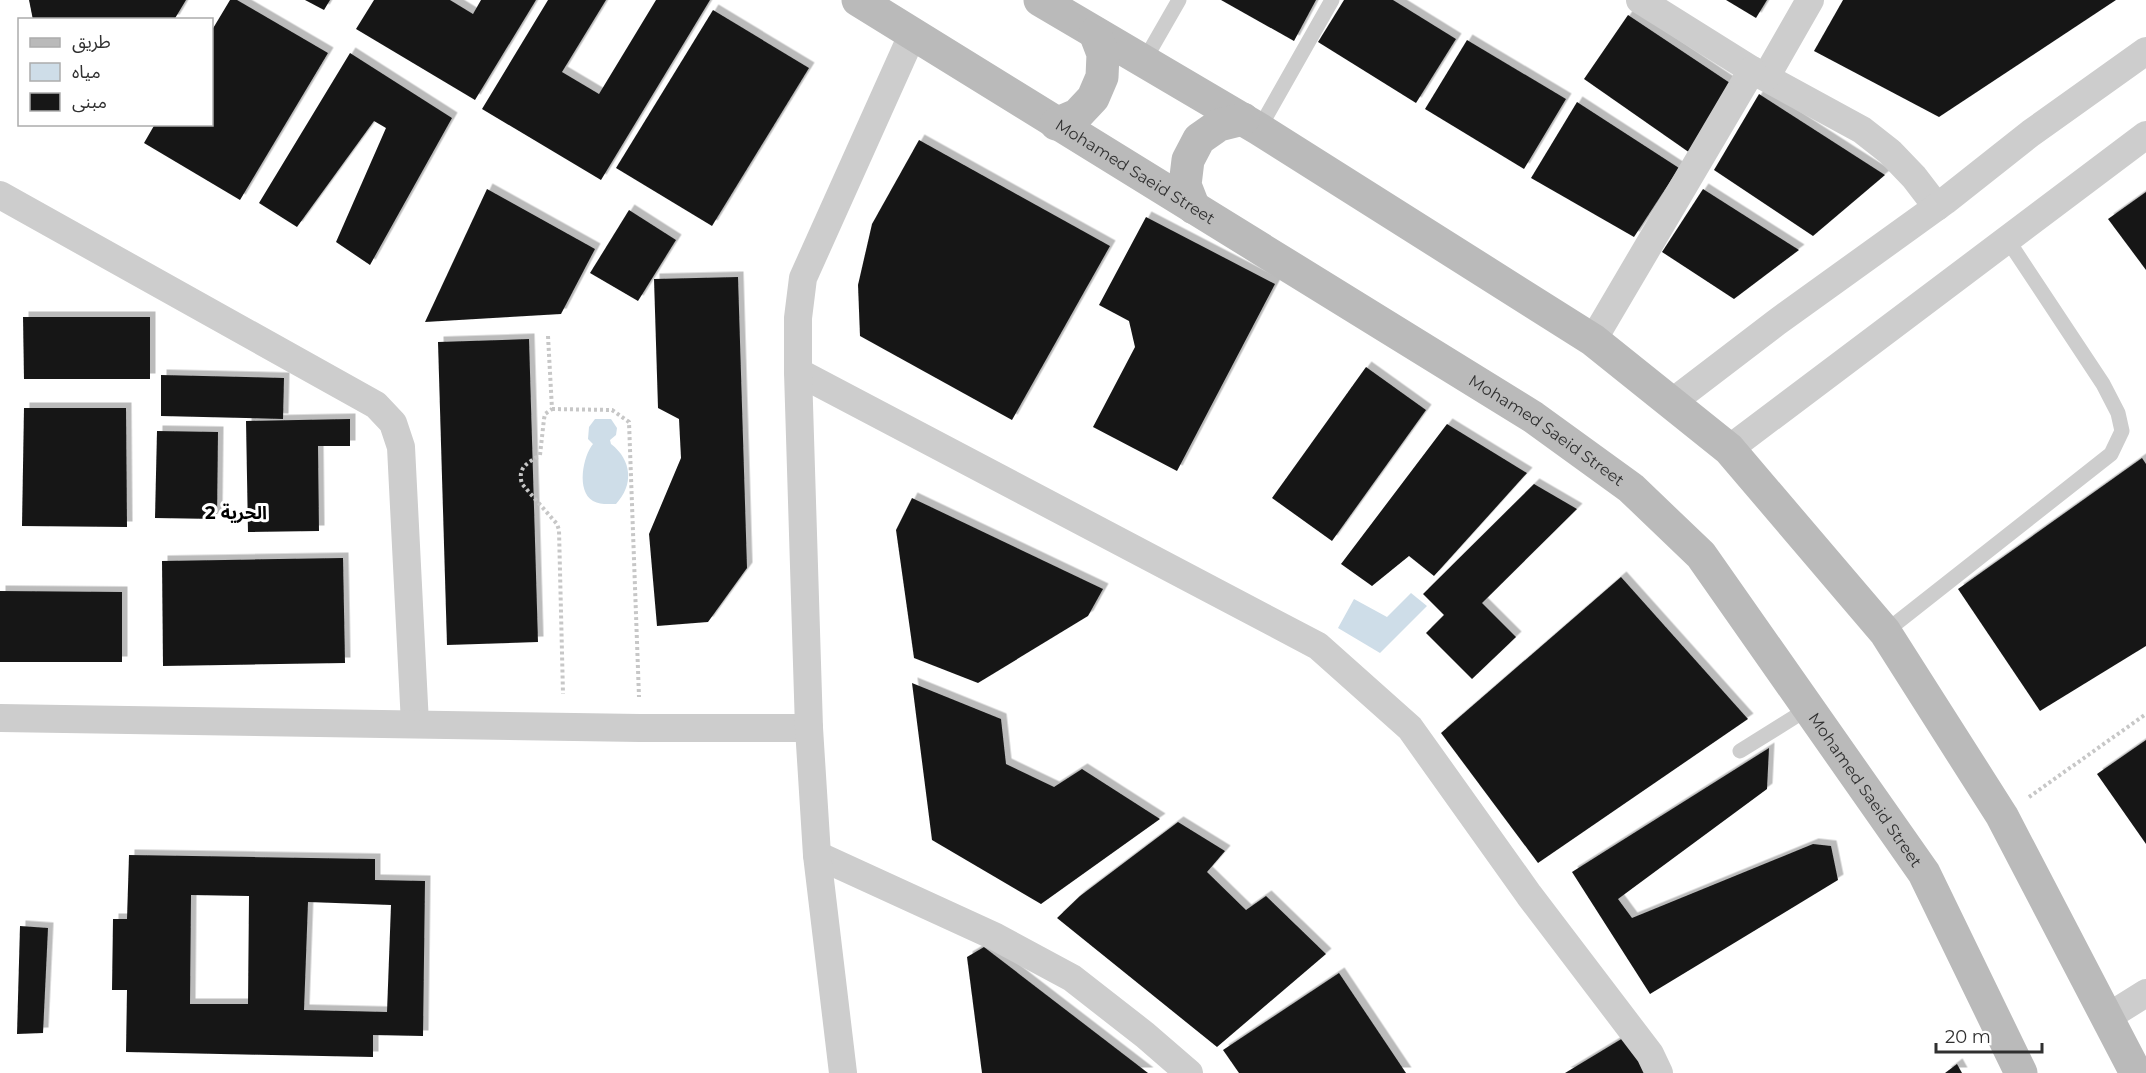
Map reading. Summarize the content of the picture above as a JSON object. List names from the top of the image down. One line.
{"streets":{"street":["Mohamed Saeid Street"]},"districts":["الحرية 2"],"legend":["طريق","مياه","مبنى"],"scale_bar":"20 m"}
